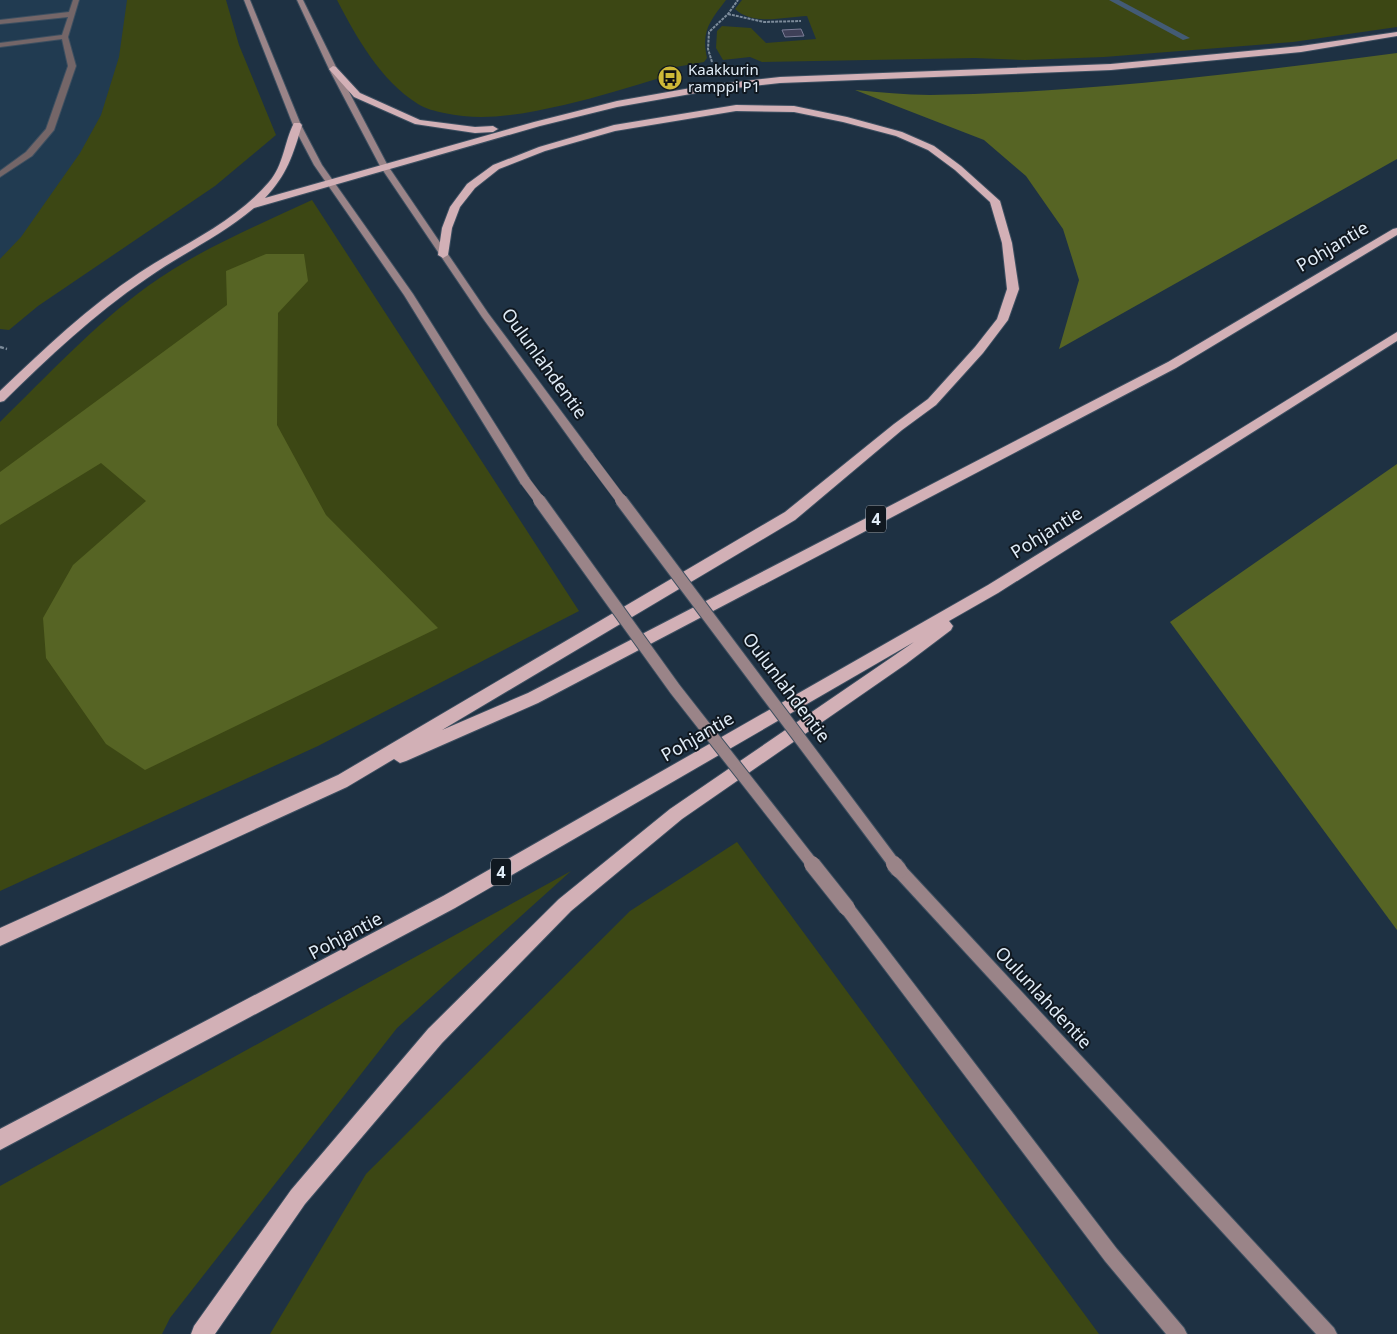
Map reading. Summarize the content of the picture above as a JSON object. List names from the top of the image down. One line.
{"streets":{"highway":["Pohjantie","4"],"main road":["Oulunlahdentie"]},"places":{"bus stop":["Kaakkurin ramppi P1"]}}
